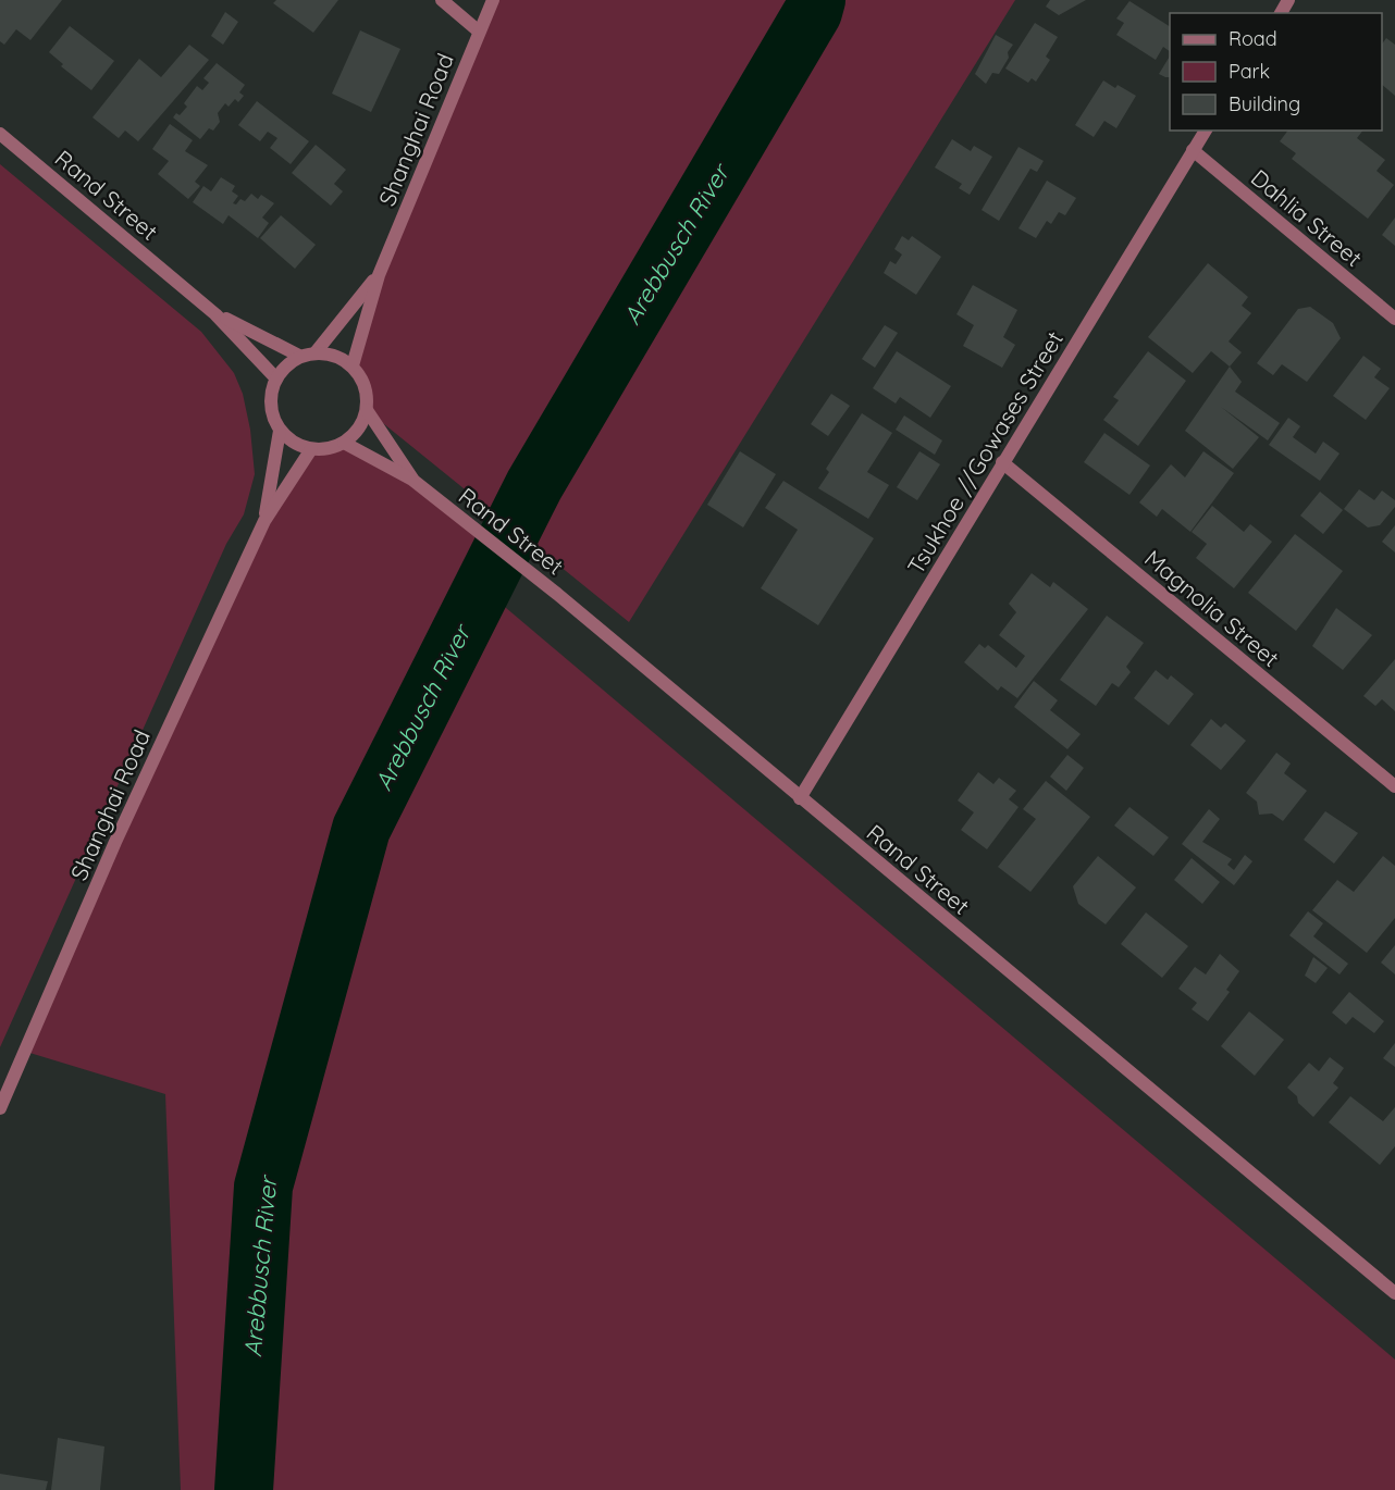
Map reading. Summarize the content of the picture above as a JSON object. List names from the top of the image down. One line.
{"streets":{"street":["Shanghai Road","Rand Street","Dahlia Street","Tsukhoe //Gowases Street","Magnolia Street"]},"crossings":[["Shanghai Road","Rand Street"],["Rand Street","Tsukhoe //Gowases Street"],["Dahlia Street","Tsukhoe //Gowases Street"],["Tsukhoe //Gowases Street","Magnolia Street"]],"water":["Arebbusch River"],"legend":["Road","Park","Building"]}
